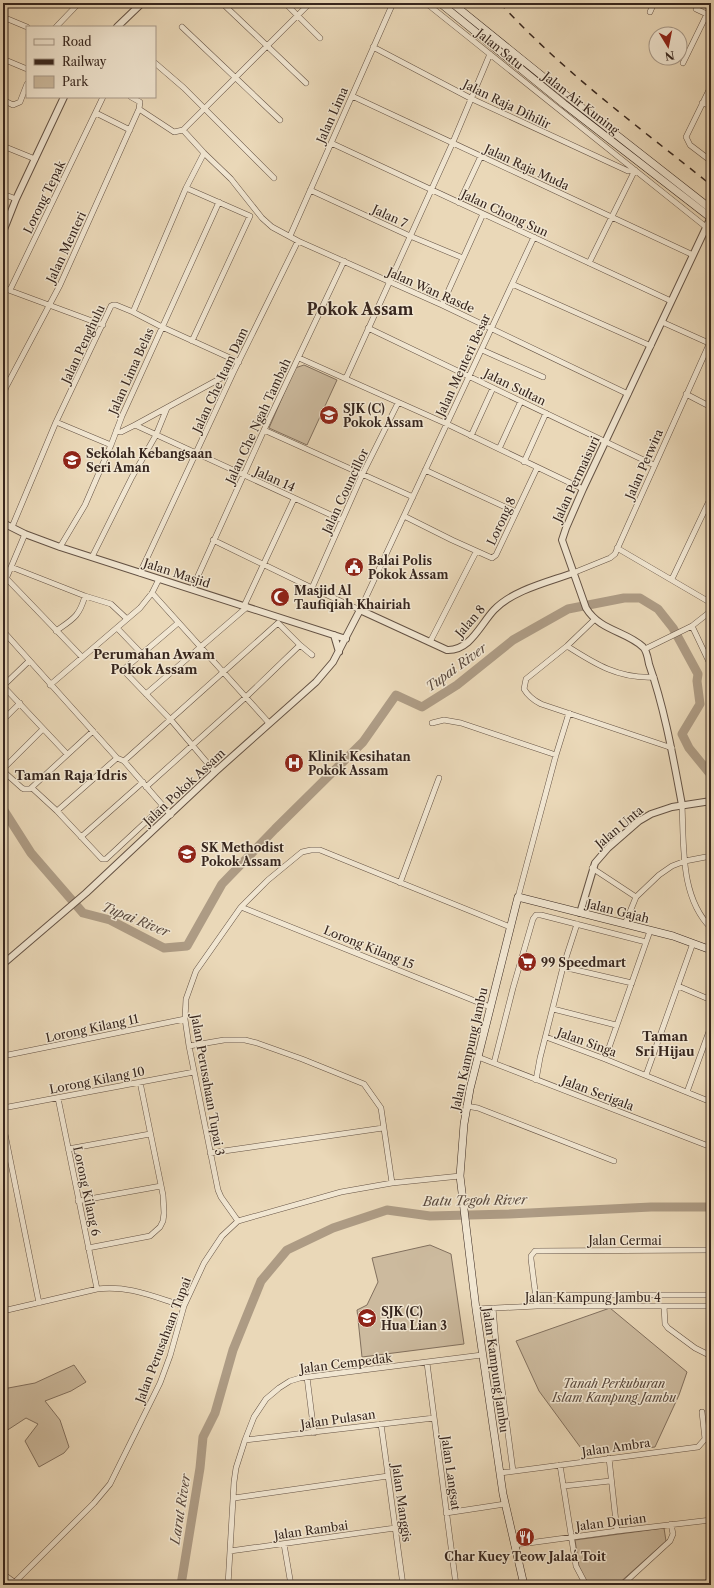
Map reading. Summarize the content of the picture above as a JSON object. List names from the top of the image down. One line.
{"streets":{"main road":["Jalan Air Kuning","Jalan Gajah","Jalan Kampung Jambu"],"street":["Jalan Satu","Jalan Raja Dihilir","Jalan Lima","Jalan Raja Muda","Lorong Tepak","Jalan Chong Sun","Jalan 7","Jalan Menteri","Jalan Wan Rasde","Jalan Penghulu","Jalan Menteri Besar","Jalan Lima Belas","Jalan Che Itam Dam","Jalan Sultan","Jalan Che Ngah Tambah","Jalan Perwira","Jalan 14","Jalan Permaisuri","Jalan Councillor","Lorong 8","Jalan Masjid","Jalan 8","Jalan Pokok Assam","Jalan Unta","Lorong Kilang 15","Lorong Kilang 11","Jalan Singa","Lorong Kilang 10","Jalan Perusahaan Tupai 3","Jalan Serigala","Lorong Kilang 6","Jalan Cermai","Jalan Kampung Jambu 4","Jalan Perusahaan Tupai","Jalan Cempedak","Jalan Pulasan","Jalan Ambra","Jalan Langsat","Jalan Manggis","Jalan Durian","Jalan Rambai"]},"crossings":[["Jalan Satu","Jalan Raja Dihilir"],["Jalan Satu","Jalan Permaisuri"],["Jalan Air Kuning","Jalan Permaisuri"],["Jalan Raja Dihilir","Jalan Lima"],["Jalan Lima","Jalan Raja Muda"],["Jalan Lima","Jalan Chong Sun"],["Jalan Lima","Jalan 7"],["Jalan Lima","Jalan Wan Rasde"],["Jalan Raja Muda","Jalan Permaisuri"],["Jalan Chong Sun","Jalan Menteri Besar"],["Jalan Chong Sun","Jalan Permaisuri"],["Jalan Wan Rasde","Jalan Menteri Besar"],["Jalan Wan Rasde","Jalan Che Itam Dam"],["Jalan Wan Rasde","Jalan Che Ngah Tambah"],["Jalan Wan Rasde","Jalan Permaisuri"],["Jalan Penghulu","Jalan Masjid"],["Jalan Menteri Besar","Jalan Sultan"],["Jalan Menteri Besar","Lorong 8"],["Jalan Menteri Besar","Jalan 8"],["Jalan Menteri Besar","Jalan Pokok Assam"],["Jalan Lima Belas","Jalan Masjid"],["Jalan Che Itam Dam","Jalan 14"],["Jalan Che Itam Dam","Jalan Masjid"],["Jalan Sultan","Jalan Perwira"],["Jalan Sultan","Jalan Permaisuri"],["Jalan Che Ngah Tambah","Jalan 14"],["Jalan Che Ngah Tambah","Jalan Masjid"],["Jalan Perwira","Jalan Permaisuri"],["Jalan Perwira","Jalan 8"],["Jalan 14","Jalan Councillor"],["Jalan Permaisuri","Jalan 8"],["Jalan Masjid","Jalan Pokok Assam"],["Jalan 8","Jalan Pokok Assam"],["Jalan Unta","Jalan Gajah"],["Jalan Gajah","Jalan Kampung Jambu"],["Jalan Gajah","Jalan Serigala"],["Lorong Kilang 15","Jalan Kampung Jambu"],["Lorong Kilang 15","Jalan Perusahaan Tupai 3"],["Lorong Kilang 11","Jalan Perusahaan Tupai 3"],["Jalan Kampung Jambu","Jalan Perusahaan Tupai 3"],["Jalan Kampung Jambu","Jalan Serigala"],["Jalan Kampung Jambu","Jalan Kampung Jambu 4"],["Jalan Kampung Jambu","Jalan Perusahaan Tupai"],["Jalan Kampung Jambu","Jalan Cempedak"],["Jalan Kampung Jambu","Jalan Ambra"],["Jalan Kampung Jambu","Jalan Durian"],["Lorong Kilang 10","Jalan Perusahaan Tupai 3"],["Lorong Kilang 10","Lorong Kilang 6"],["Jalan Perusahaan Tupai 3","Jalan Perusahaan Tupai"],["Jalan Cempedak","Jalan Pulasan"],["Jalan Cempedak","Jalan Langsat"],["Jalan Cempedak","Jalan Rambai"],["Jalan Pulasan","Jalan Langsat"],["Jalan Pulasan","Jalan Manggis"],["Jalan Manggis","Jalan Rambai"]],"districts":["Pokok Assam","Perumahan Awam Pokok Assam","Taman Raja Idris","Taman Sri Hijau"],"water":["Tupai River","Batu Tegoh River","Larut River"],"parks":["Tanah Perkuburan Islam Kampung Jambu"],"places":{"school or university":["SJK (C) Pokok Assam","Sekolah Kebangsaan Seri Aman","SK Methodist Pokok Assam","SJK (C) Hua Lian 3"],"public building":["Balai Polis Pokok Assam"],"mosque":["Masjid Al Taufiqiah Khairiah"],"hospital":["Klinik Kesihatan Pokok Assam"],"supermarket":["99 Speedmart"],"restaurant":["Char Kuey Teow Jalaá Toit"]},"legend":["Road","Railway","Park"],"north":"bottom"}
